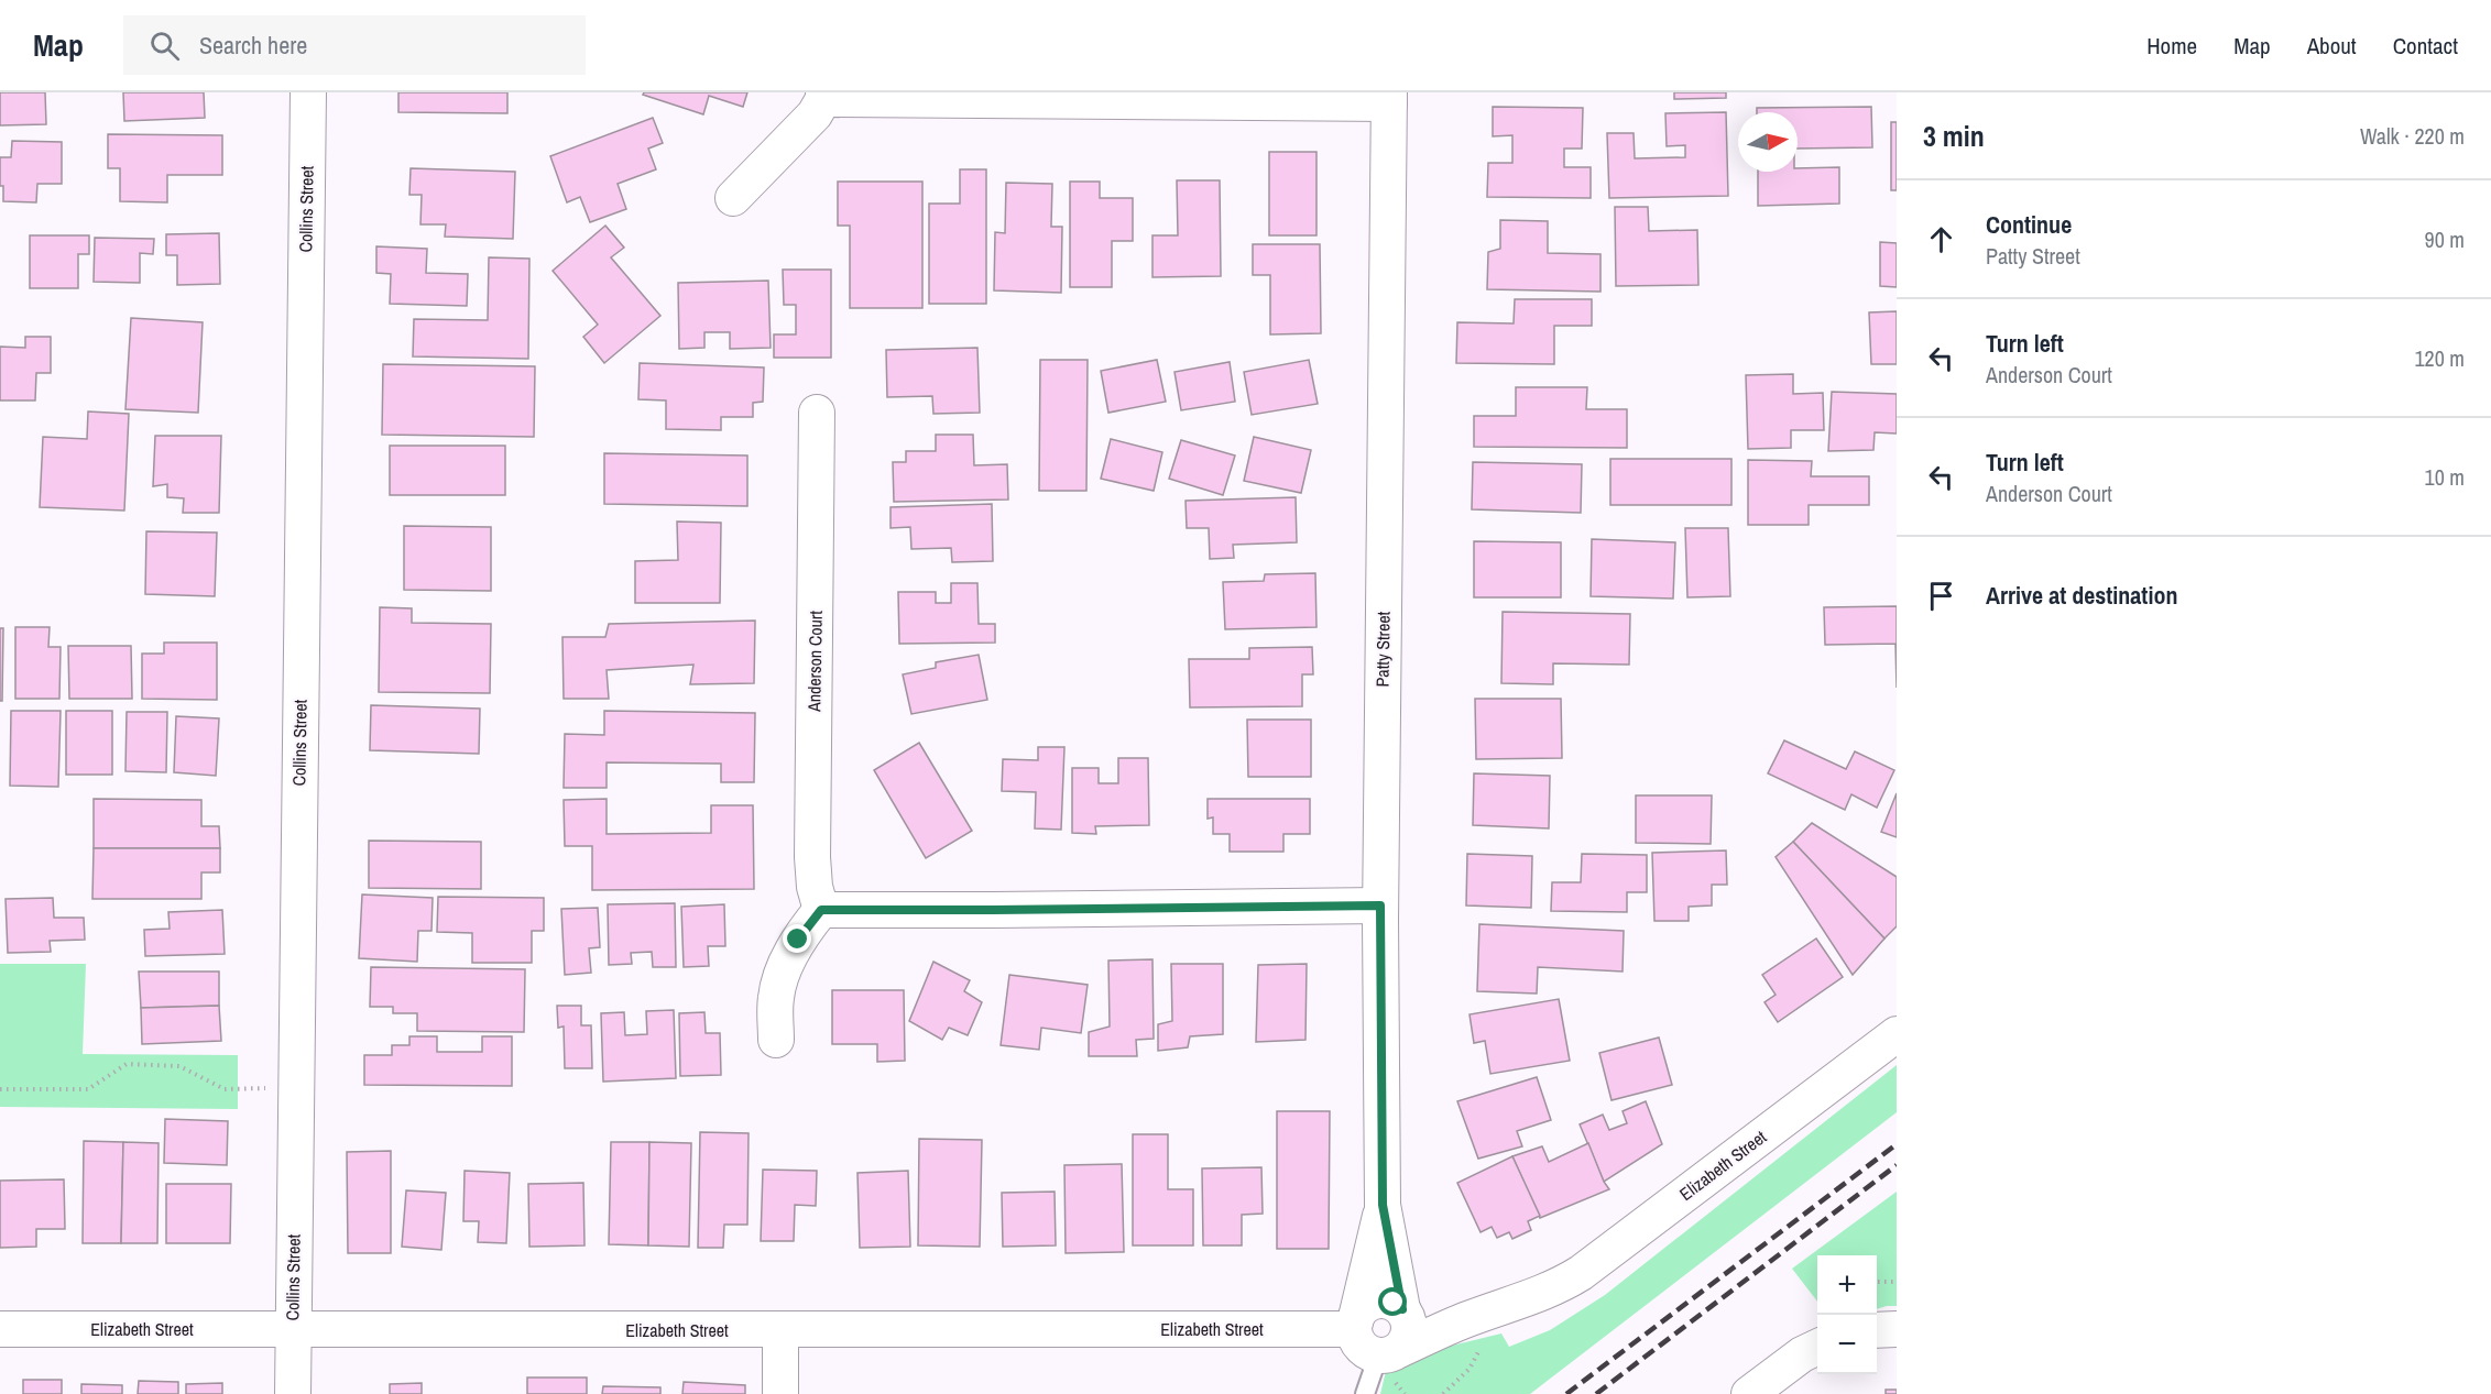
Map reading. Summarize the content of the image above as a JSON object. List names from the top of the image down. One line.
{"streets":{"street":["Collins Street","Patty Street","Anderson Court","Elizabeth Street"]},"crossings":[["Collins Street","Elizabeth Street"],["Patty Street","Elizabeth Street"]],"north":"right","page":{"header":"Map","search":"Search here","nav":["Home","Map","About","Contact"],"heading":["3 min","Walk · 220 m"],"list":[["Continue","Patty Street","90 m"],["Turn left","Anderson Court","120 m"],["Turn left","Anderson Court","10 m"],"Arrive at destination"],"map_buttons":["+","−"]}}
